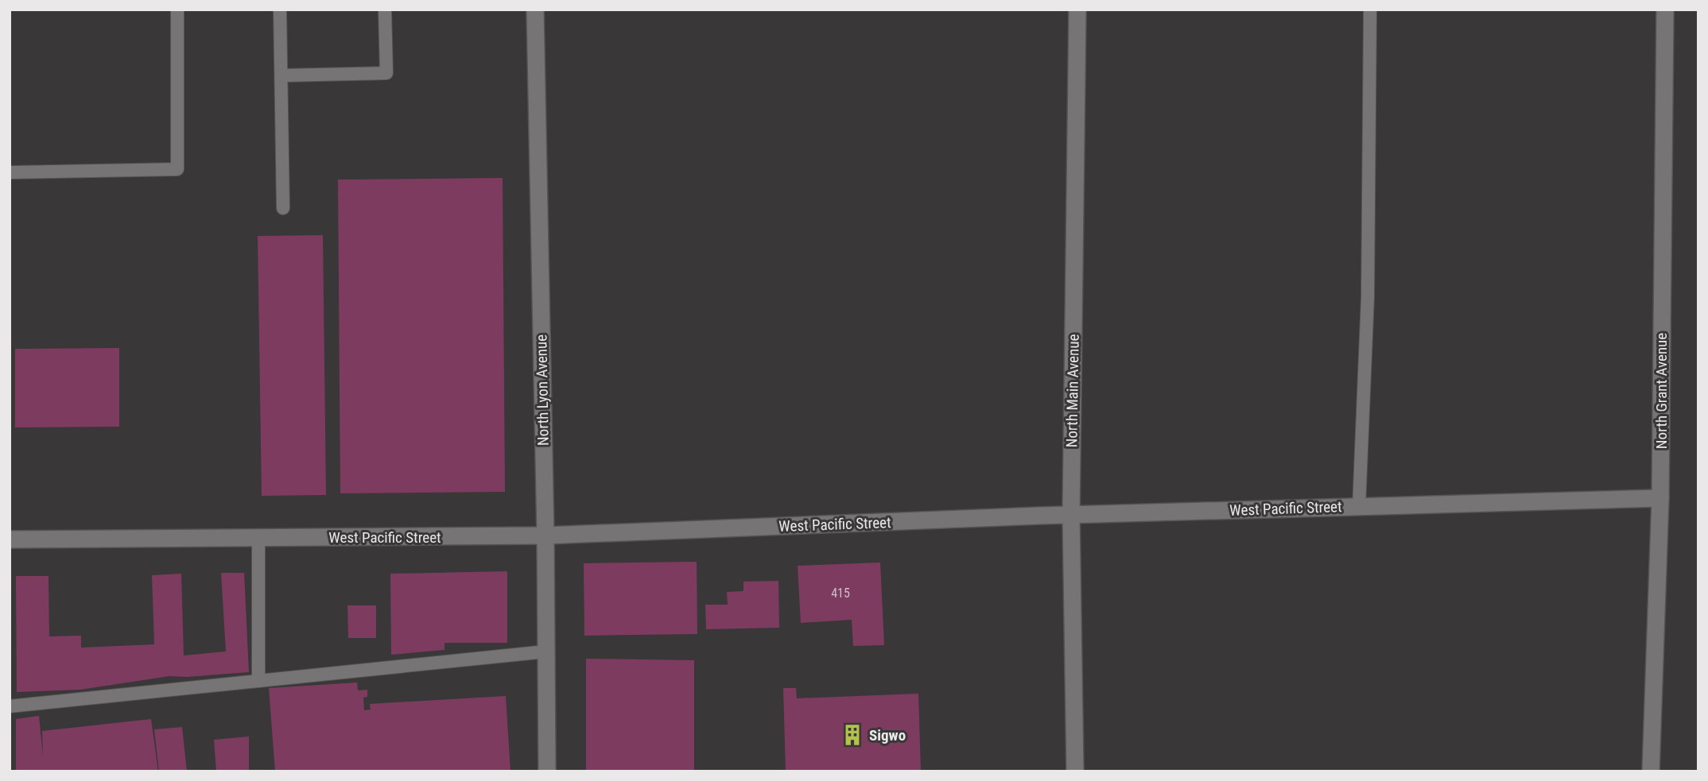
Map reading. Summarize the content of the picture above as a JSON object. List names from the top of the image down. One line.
{"streets":{"street":["North Lyon Avenue","North Main Avenue","North Grant Avenue","West Pacific Street"]},"crossings":[["North Lyon Avenue","West Pacific Street"],["North Main Avenue","West Pacific Street"],["North Grant Avenue","West Pacific Street"]],"places":{"building":["Sigwo"]},"house_numbers":["415"]}
